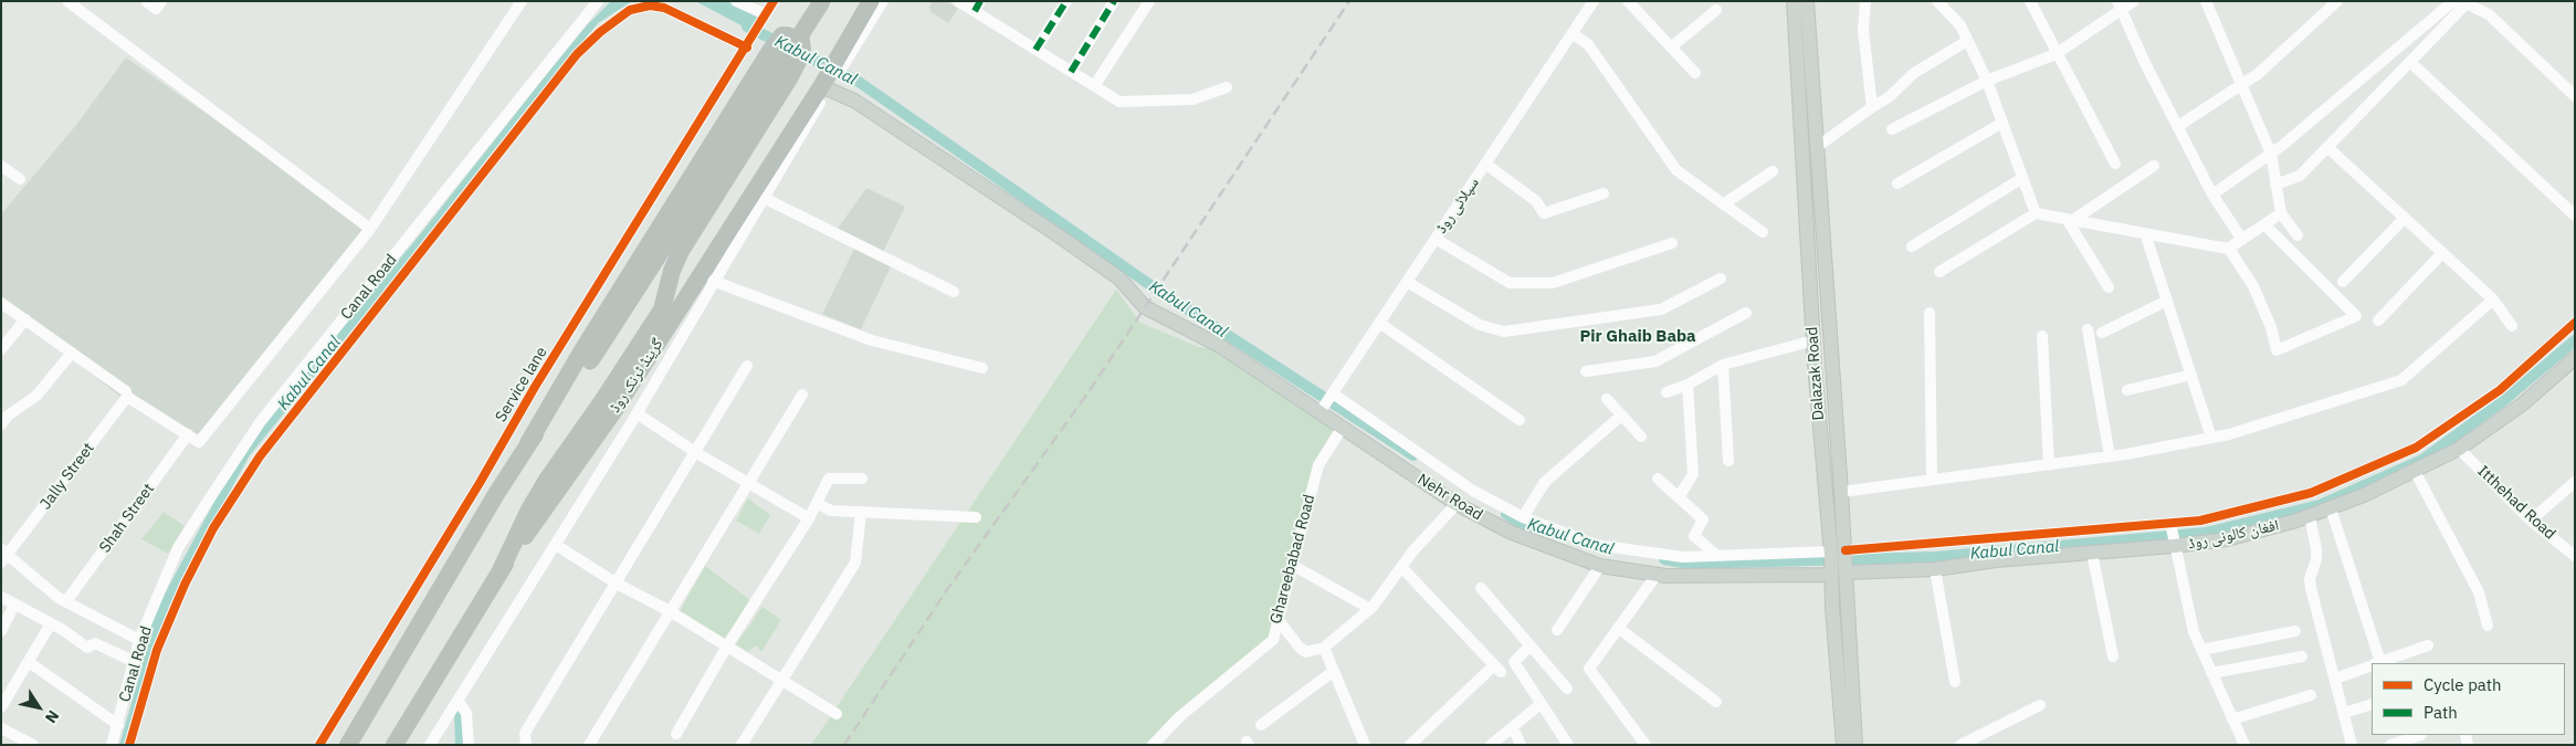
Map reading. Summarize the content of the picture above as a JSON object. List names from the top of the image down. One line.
{"streets":{"highway":["گرینڈ ٹرنک روڈ"],"main road":["Dalazak Road","Nehr Road","افغان کالونی روڈ"],"street":["سپلائی روڈ","Canal Road","Service lane","Jally Street","Itthehad Road","Shah Street","Ghareebabad Road"]},"crossings":[["سپلائی روڈ","Nehr Road"],["Dalazak Road","Nehr Road"],["Dalazak Road","افغان کالونی روڈ"],["گرینڈ ٹرنک روڈ","Nehr Road"],["Nehr Road","افغان کالونی روڈ"],["Nehr Road","Ghareebabad Road"],["Itthehad Road","افغان کالونی روڈ"]],"districts":["Pir Ghaib Baba"],"water":["Kabul Canal"],"legend":["Cycle path","Path"],"north":"bottom right"}
